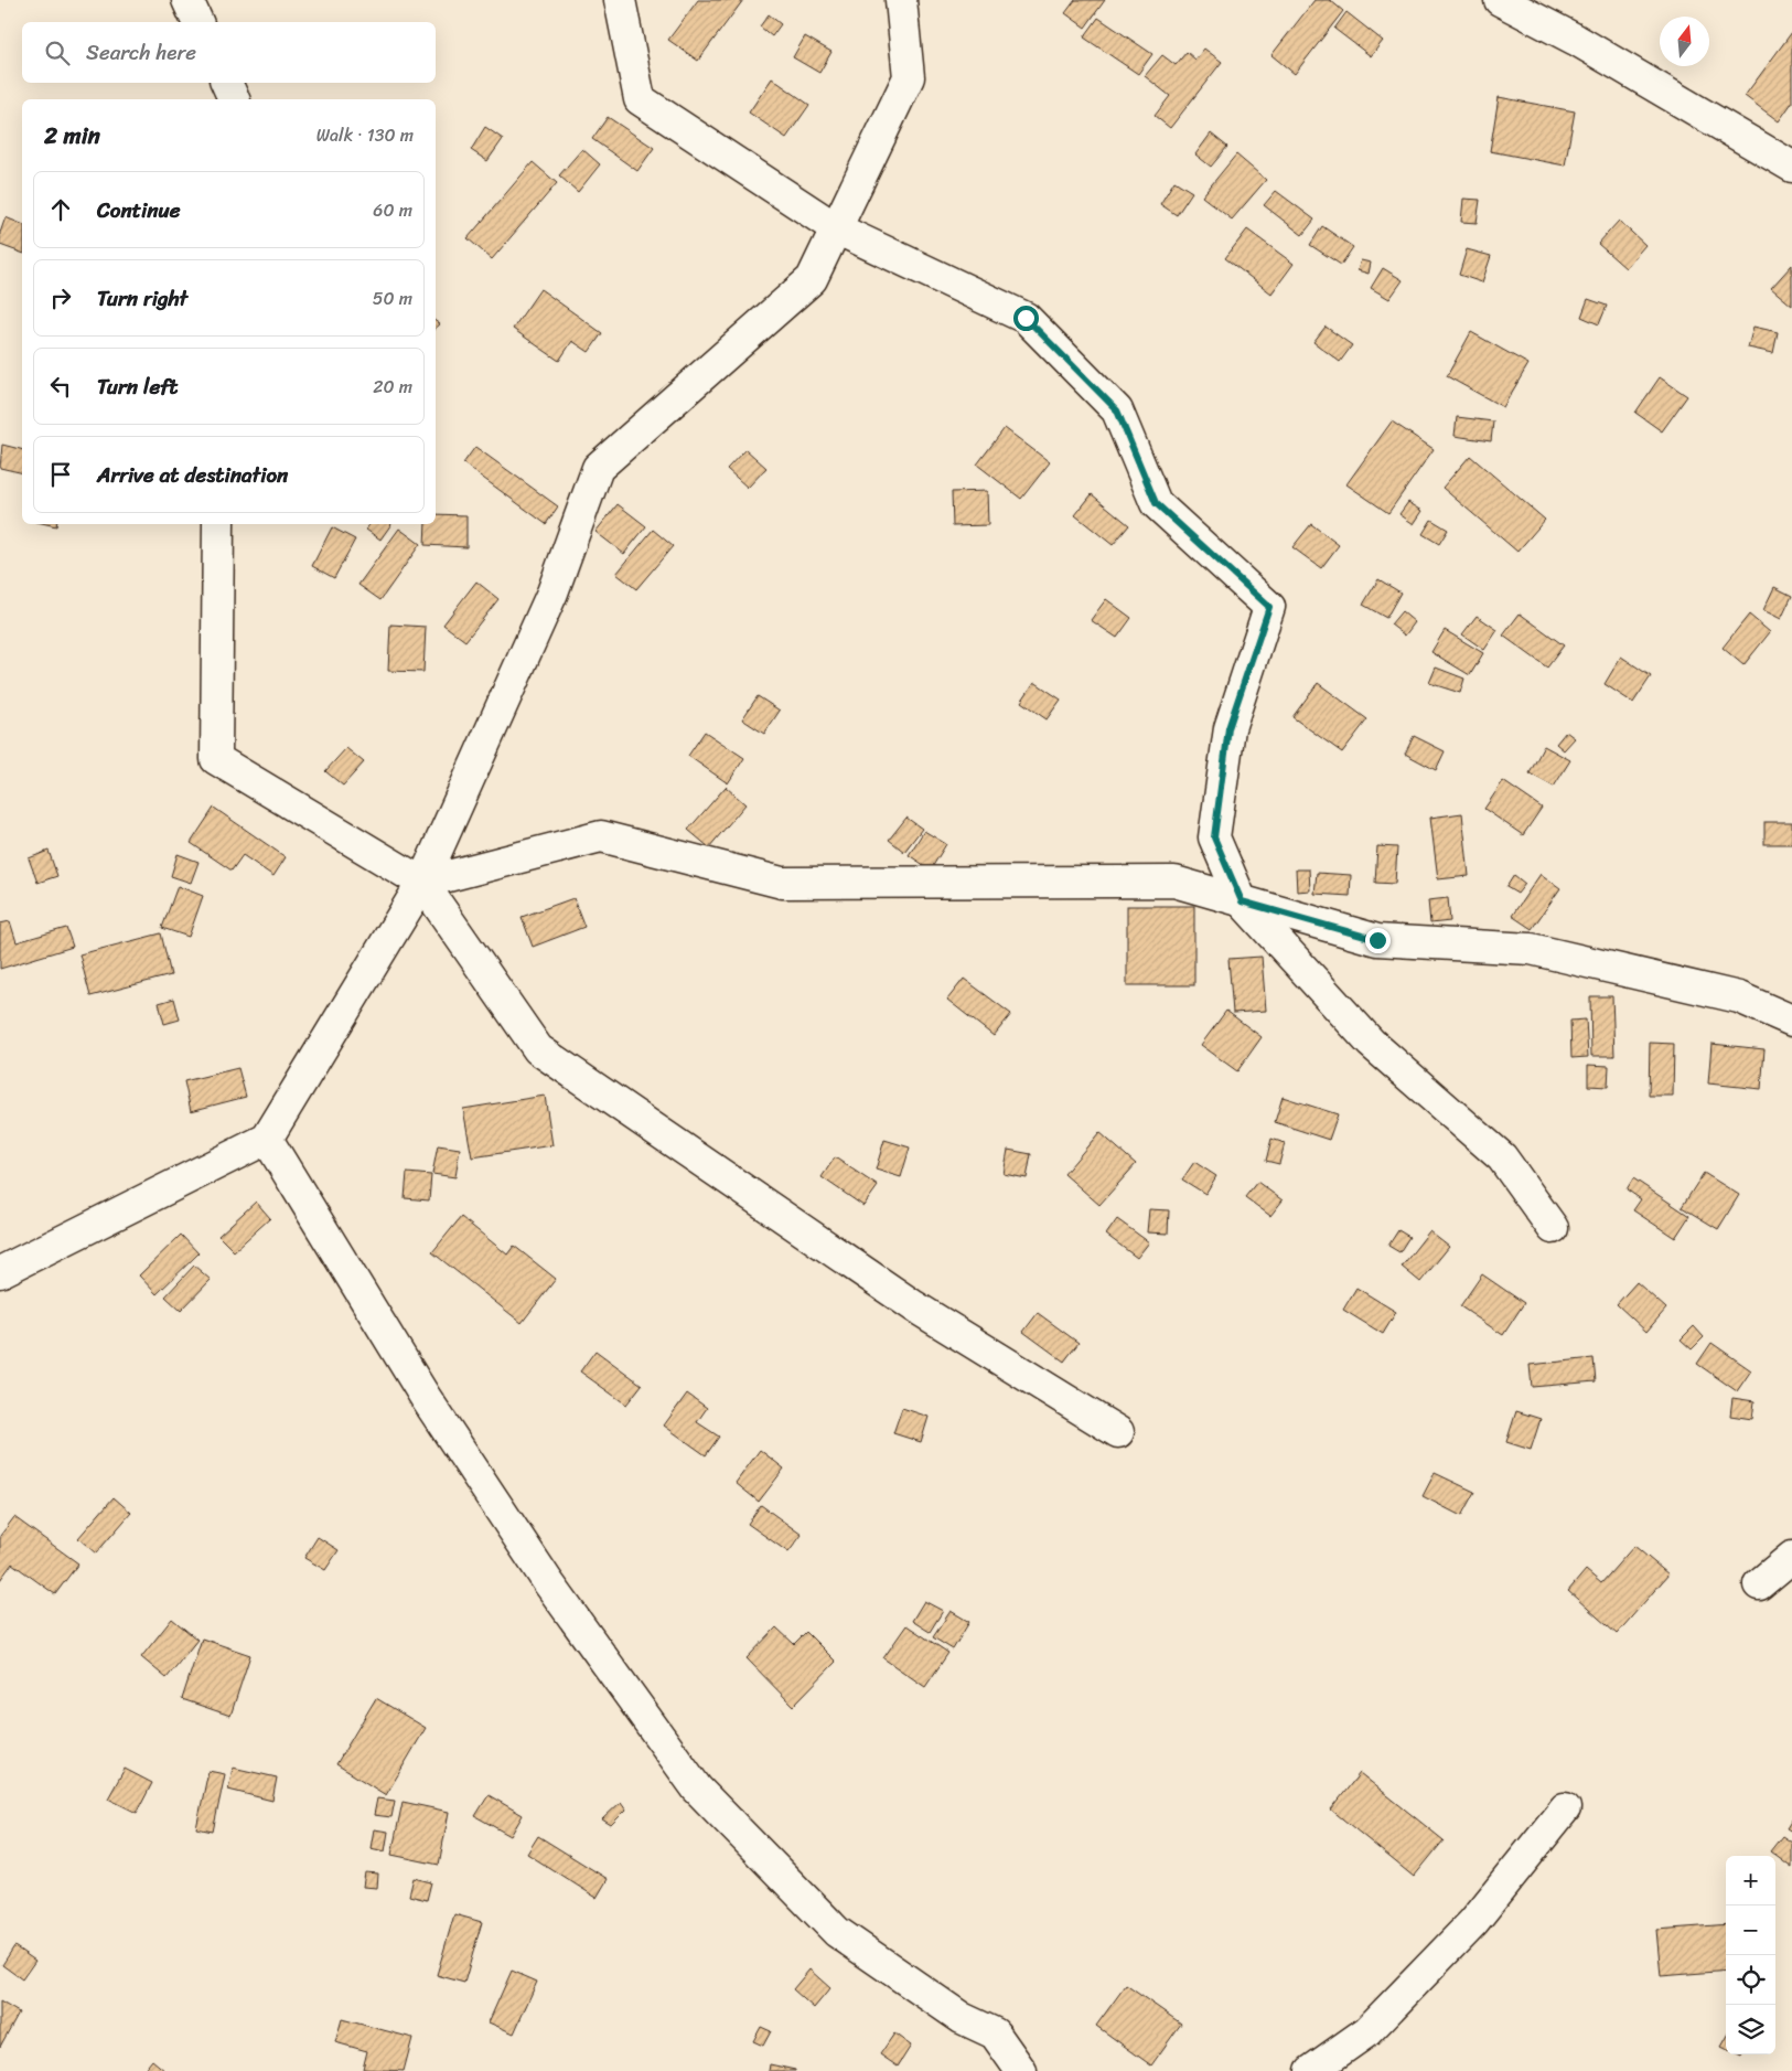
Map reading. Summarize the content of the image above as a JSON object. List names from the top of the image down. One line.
{"north":"top","page":{"search":"Search here","heading":["2 min","Walk · 130 m"],"list":[["Continue","60 m"],["Turn right","50 m"],["Turn left","20 m"],"Arrive at destination"],"map_buttons":["+","−"]}}
